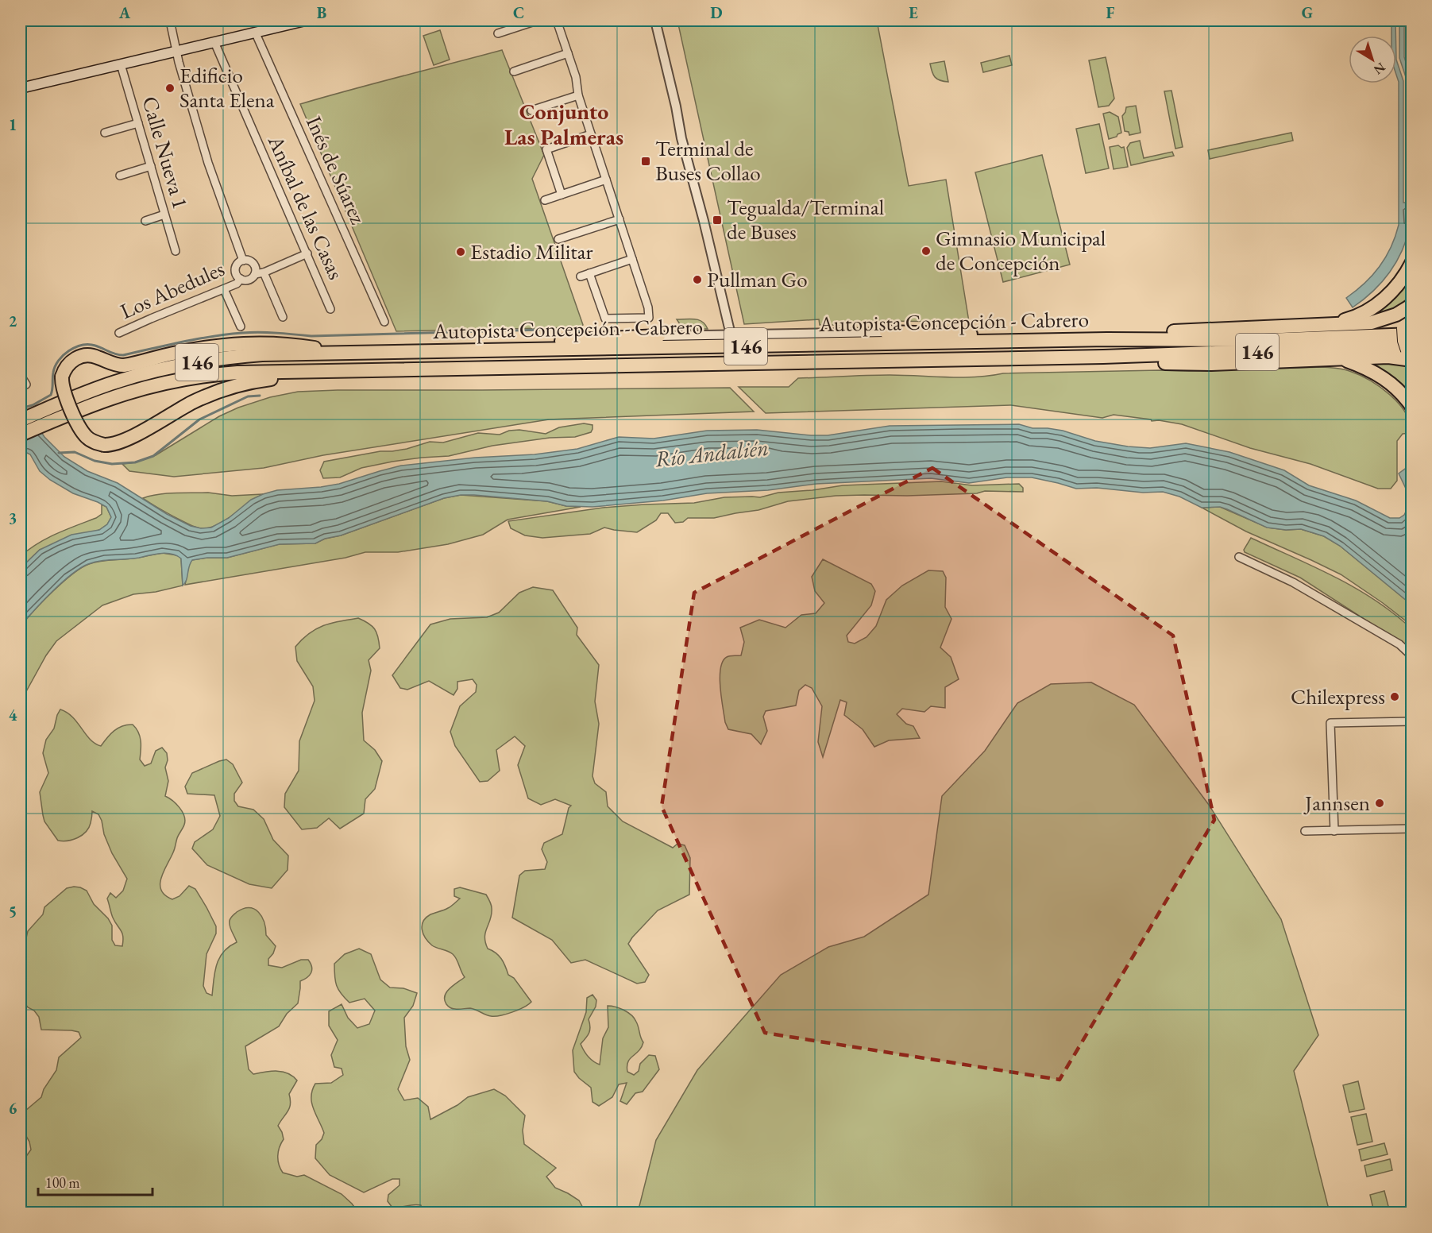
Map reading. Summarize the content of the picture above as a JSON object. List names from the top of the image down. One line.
{"streets":{"highway":["Autopista Concepción - Cabrero","146"],"street":["Calle Nueva 1","Inés de Súarez","Aníbal de las Casas","Los Abedules"]},"crossings":[["Aníbal de las Casas","Los Abedules"]],"districts":["Conjunto Las Palmeras"],"water":["Río Andalién"],"places":{"other":["Edificio Santa Elena","Gimnasio Municipal de Concepción","Estadio Militar","Pullman Go","Chilexpress","Jannsen"],"transit":["Terminal de Buses Collao","Tegualda/Terminal de Buses"]},"scale_bar":"100 m","north":"bottom right","grid":{"columns":["A","B","C","D","E","F","G"],"rows":["1","2","3","4","5","6"]}}
